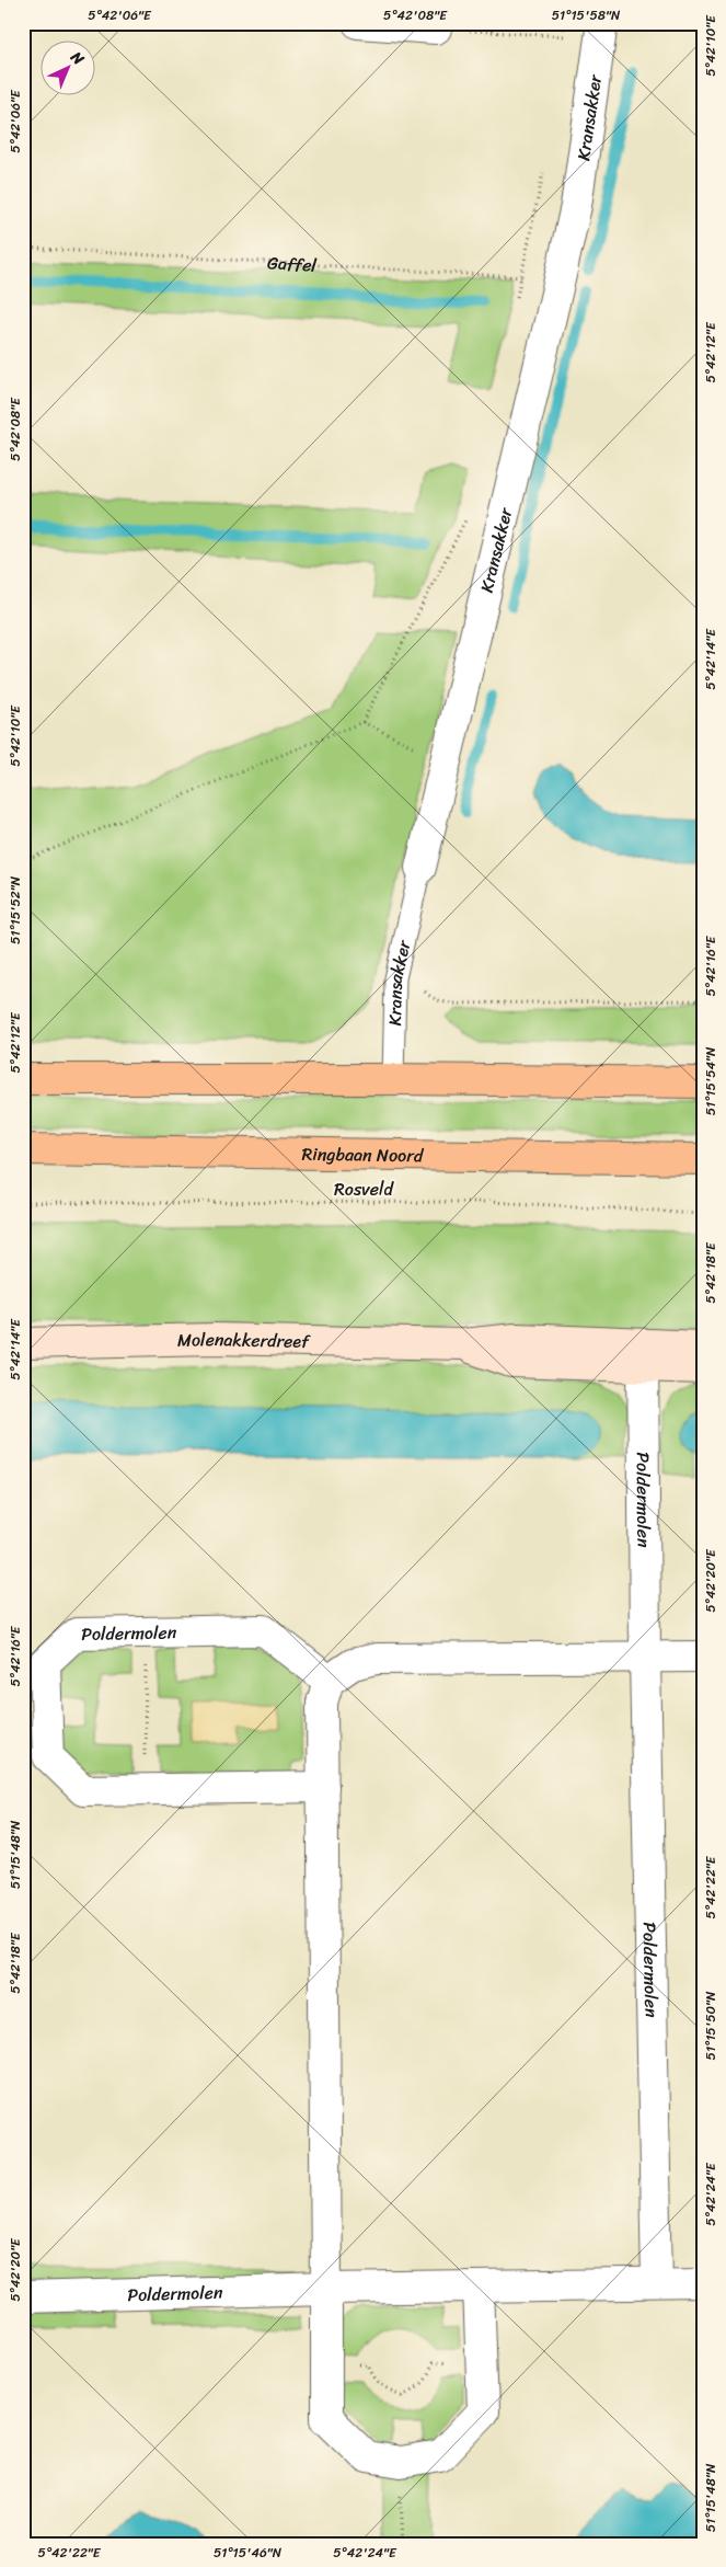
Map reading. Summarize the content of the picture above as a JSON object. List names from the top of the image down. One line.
{"streets":{"main road":["Ringbaan Noord"],"street":["Kransakker","Molenakkerdreef","Poldermolen"],"path":["Gaffel","Rosveld"]},"crossings":[["Kransakker","Gaffel"],["Molenakkerdreef","Poldermolen"]],"north":"top right","coordinates":["5°42'06\"E","5°42'08\"E","51°15'58\"N","5°42'10\"E","5°42'12\"E","5°42'14\"E","51°15'52\"N","5°42'16\"E","51°15'54\"N","5°42'18\"E","5°42'20\"E","51°15'48\"N","5°42'22\"E","51°15'50\"N","5°42'24\"E","51°15'46\"N"]}
